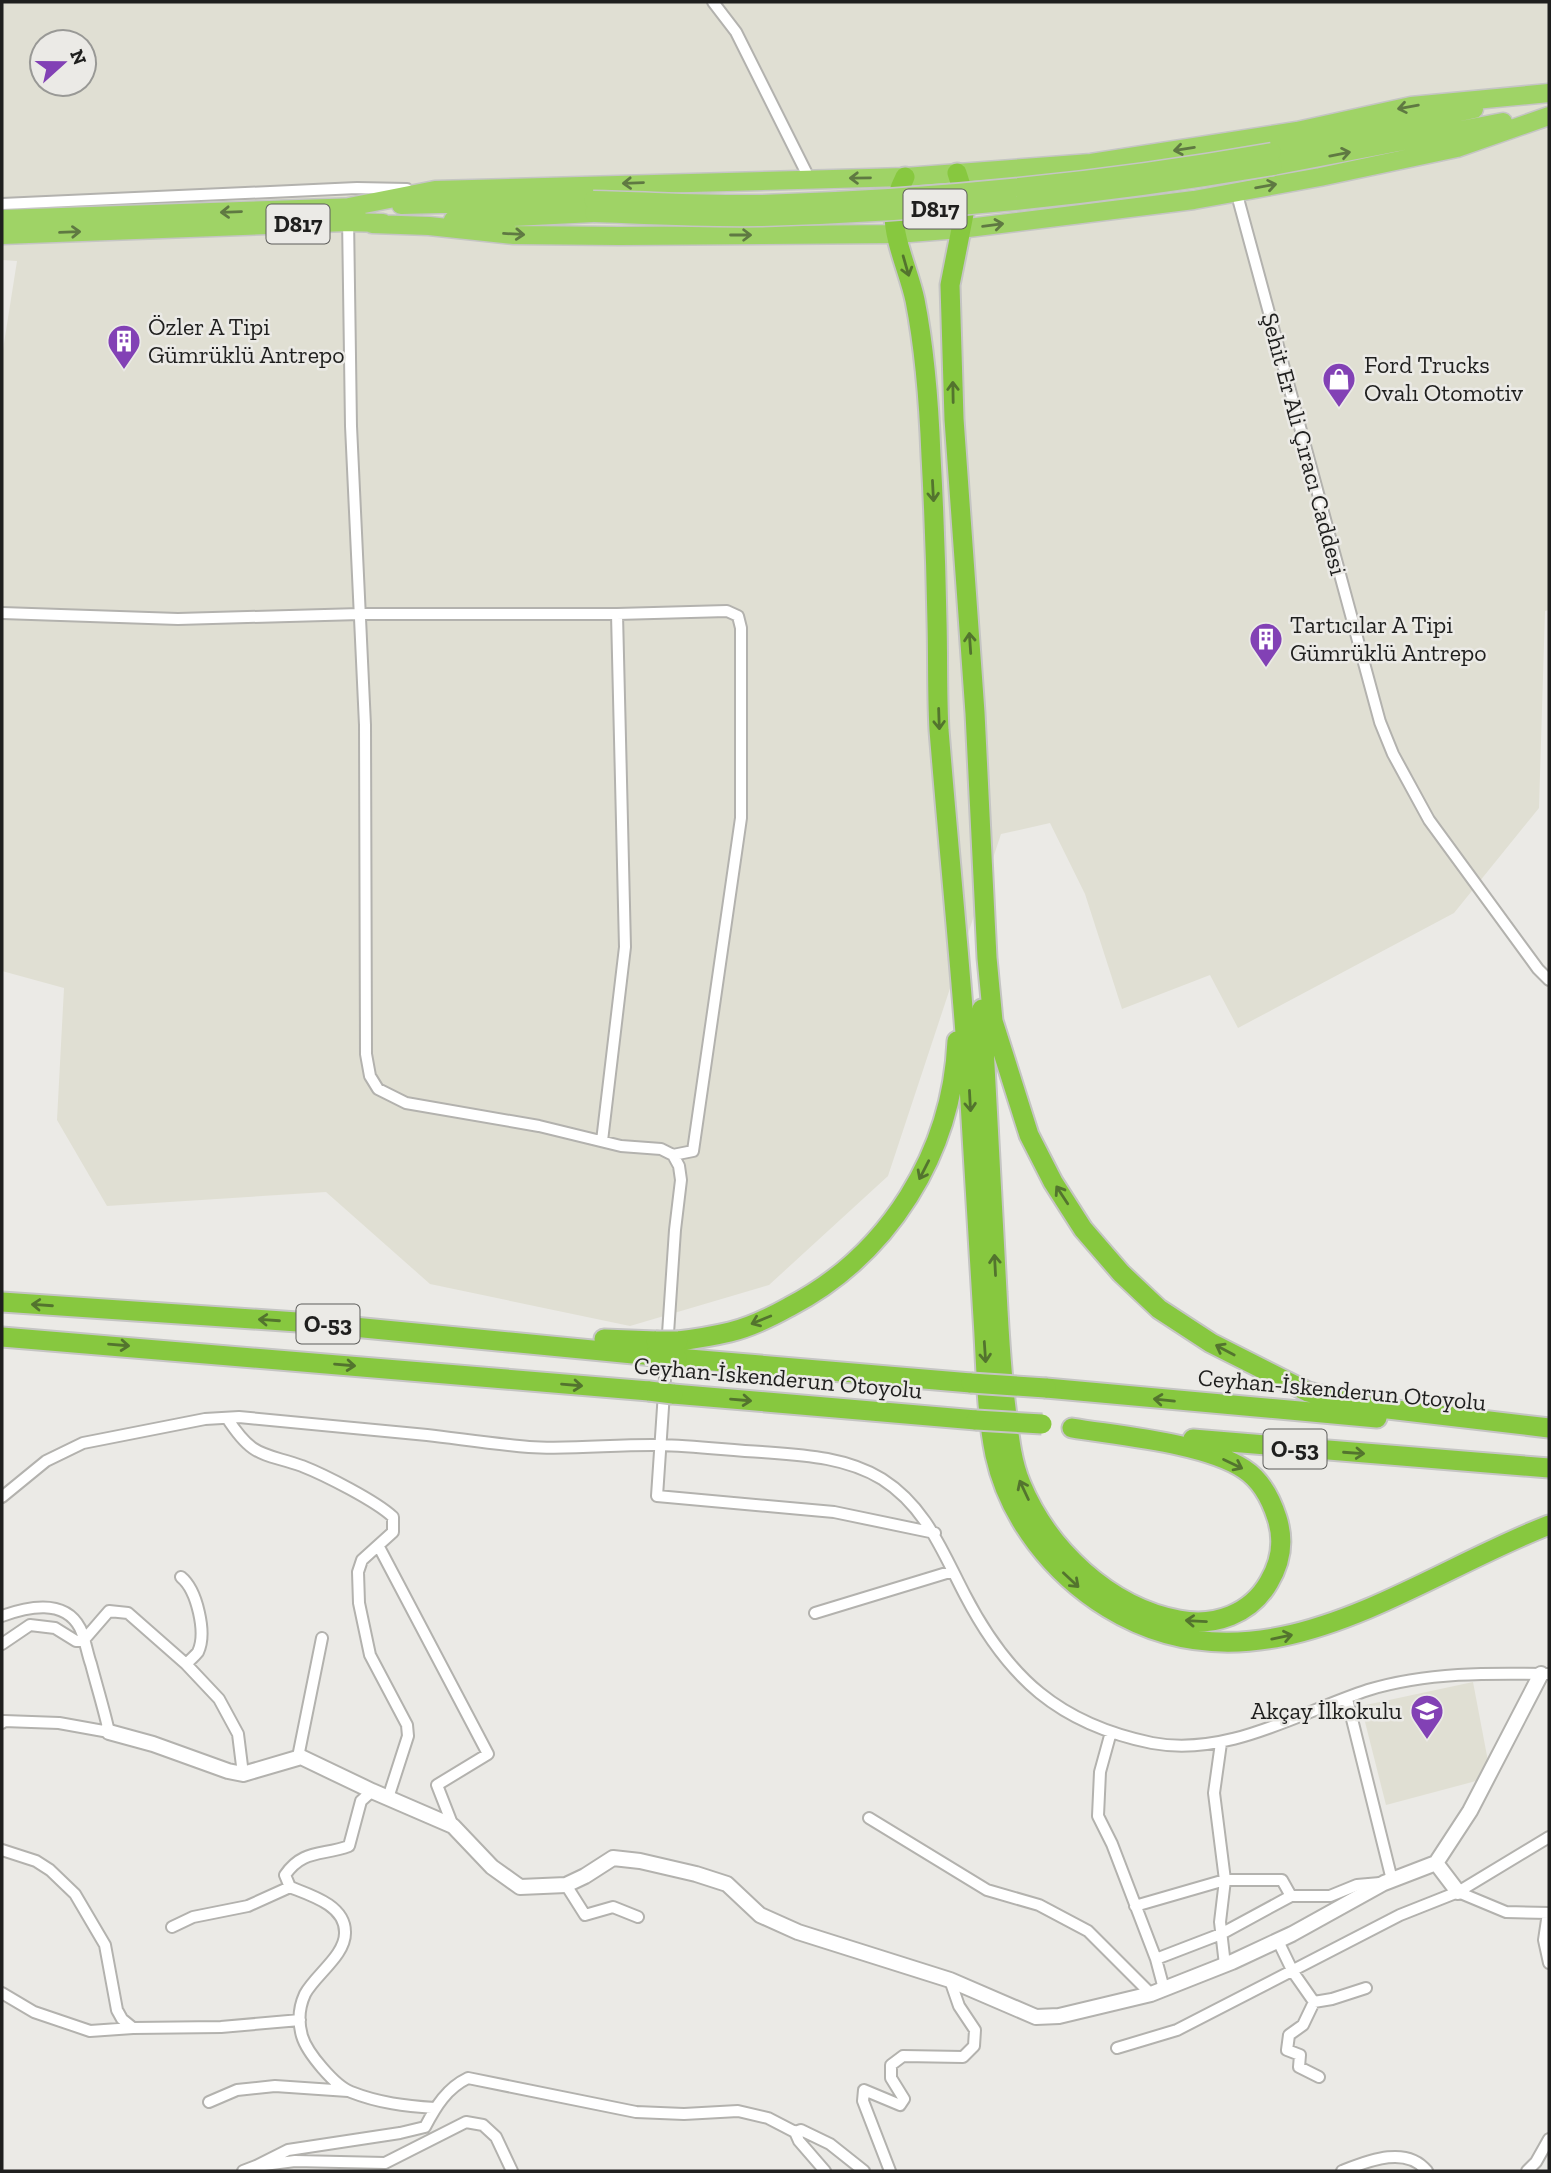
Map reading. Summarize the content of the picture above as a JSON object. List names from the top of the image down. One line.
{"streets":{"highway":["D817","O-53","Ceyhan-İskenderun Otoyolu"],"street":["Şehit Er Ali Çıracı Caddesi"]},"places":{"building":["Özler A Tipi Gümrüklü Antrepo","Tartıcılar A Tipi Gümrüklü Antrepo"],"shop":["Ford Trucks Ovalı Otomotiv"],"school or university":["Akçay İlkokulu"]},"north":"right"}
